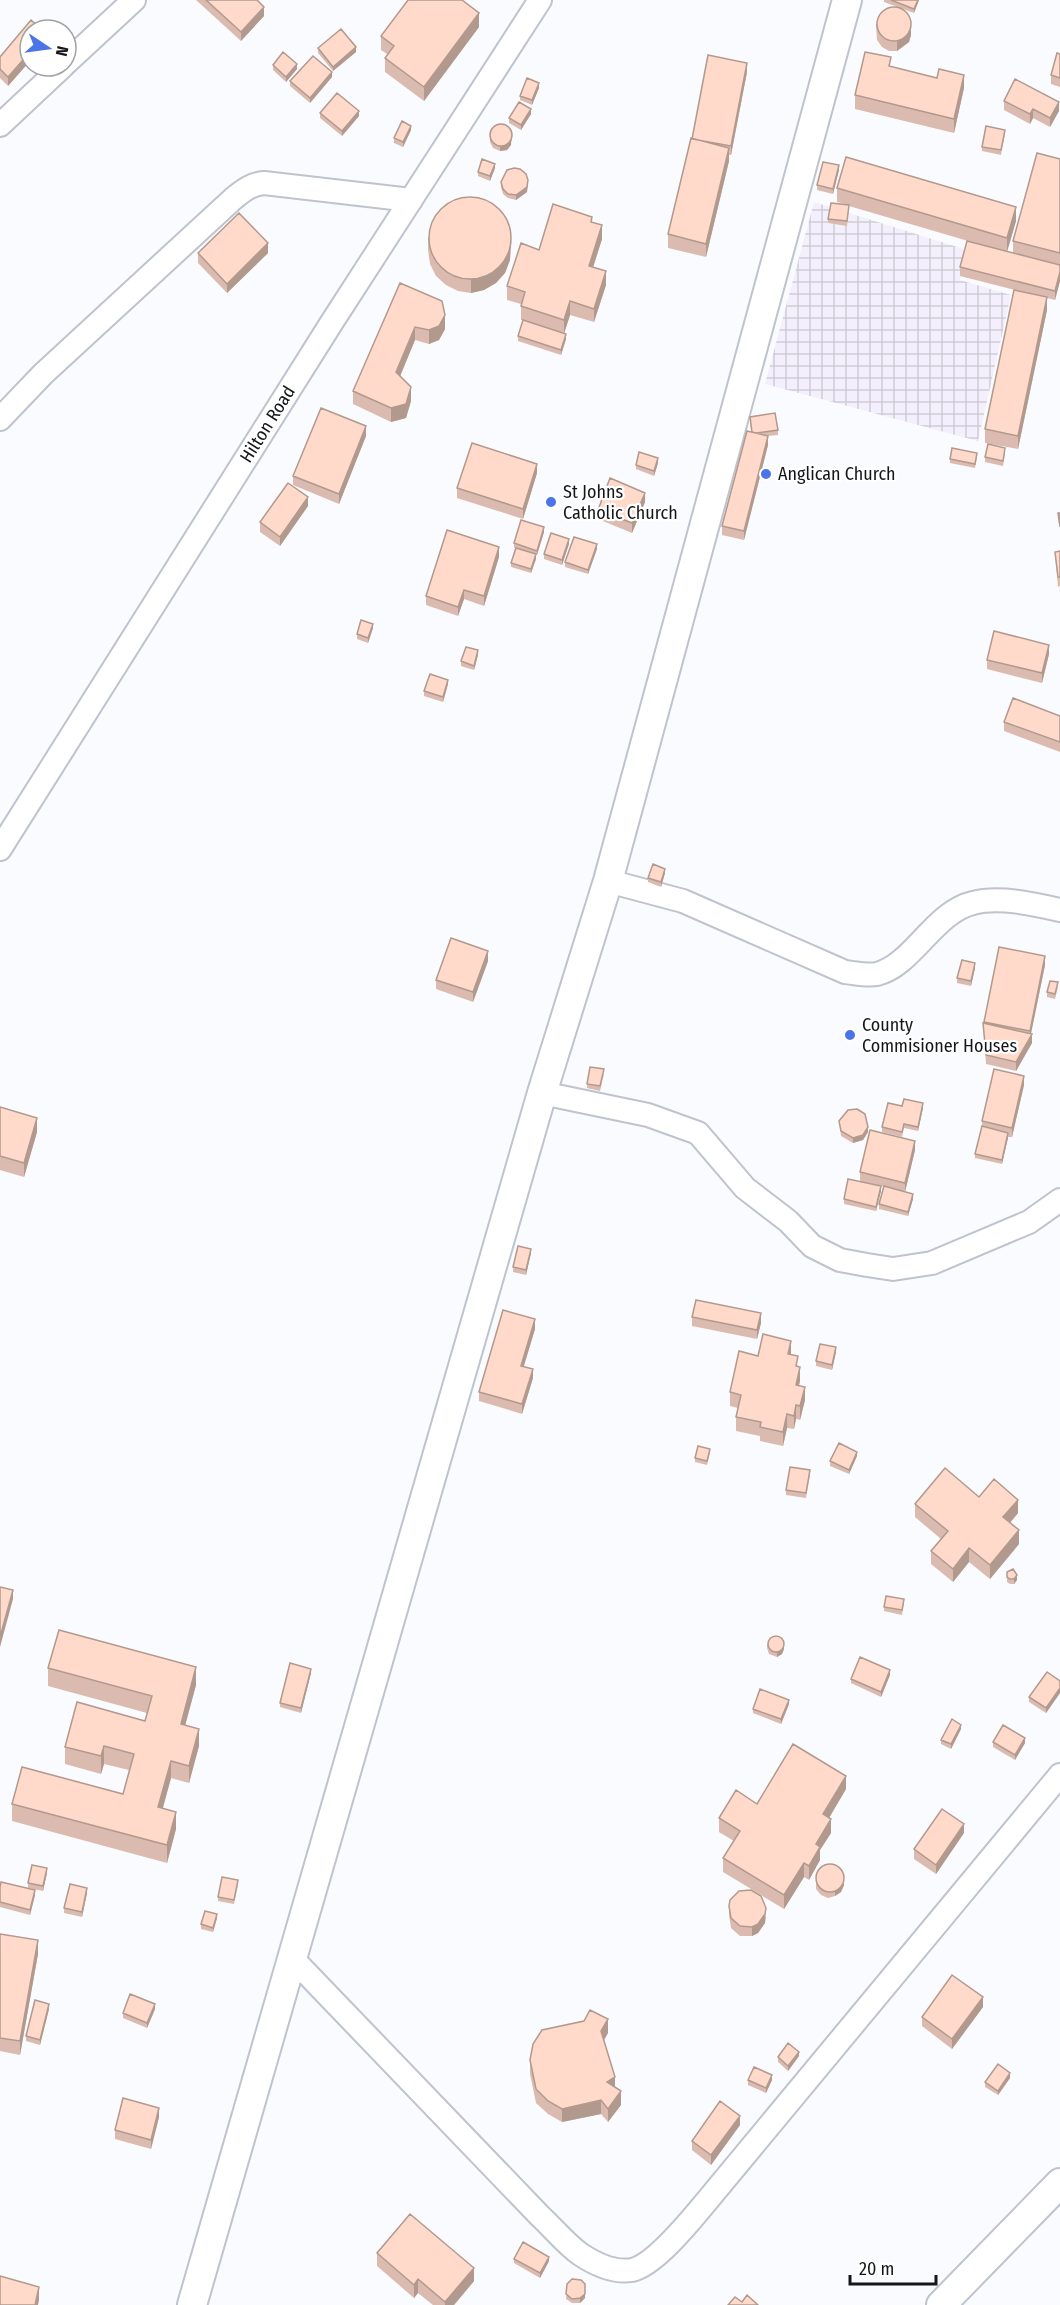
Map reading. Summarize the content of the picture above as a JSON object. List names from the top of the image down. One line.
{"streets":{"street":["Hilton Road"]},"places":["Anglican Church","St Johns Catholic Church","County Commisioner Houses"],"scale_bar":"20 m","north":"right"}
